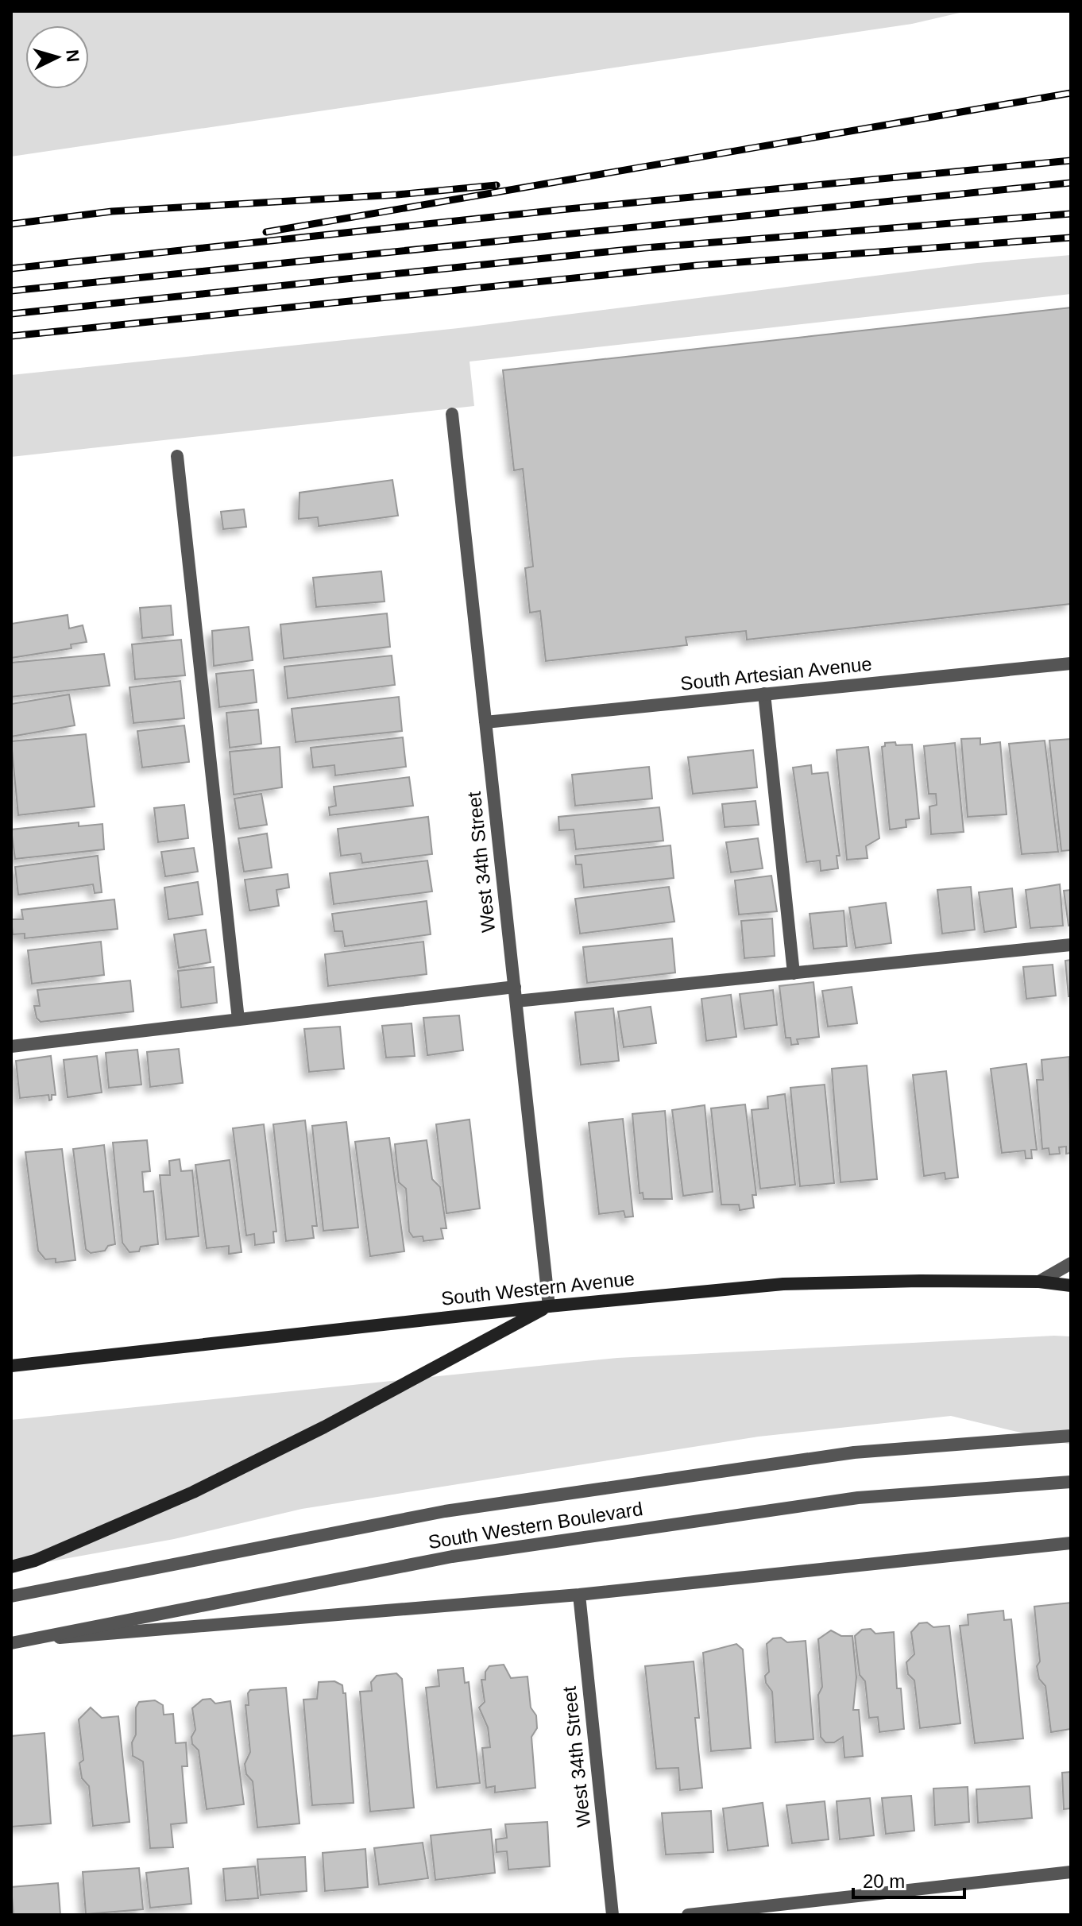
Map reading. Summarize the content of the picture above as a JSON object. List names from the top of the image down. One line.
{"streets":{"main road":["South Western Avenue"],"street":["South Artesian Avenue","West 34th Street","South Western Boulevard"]},"crossings":[["South Artesian Avenue","West 34th Street"],["West 34th Street","South Western Avenue"]],"scale_bar":"20 m","north":"right"}
